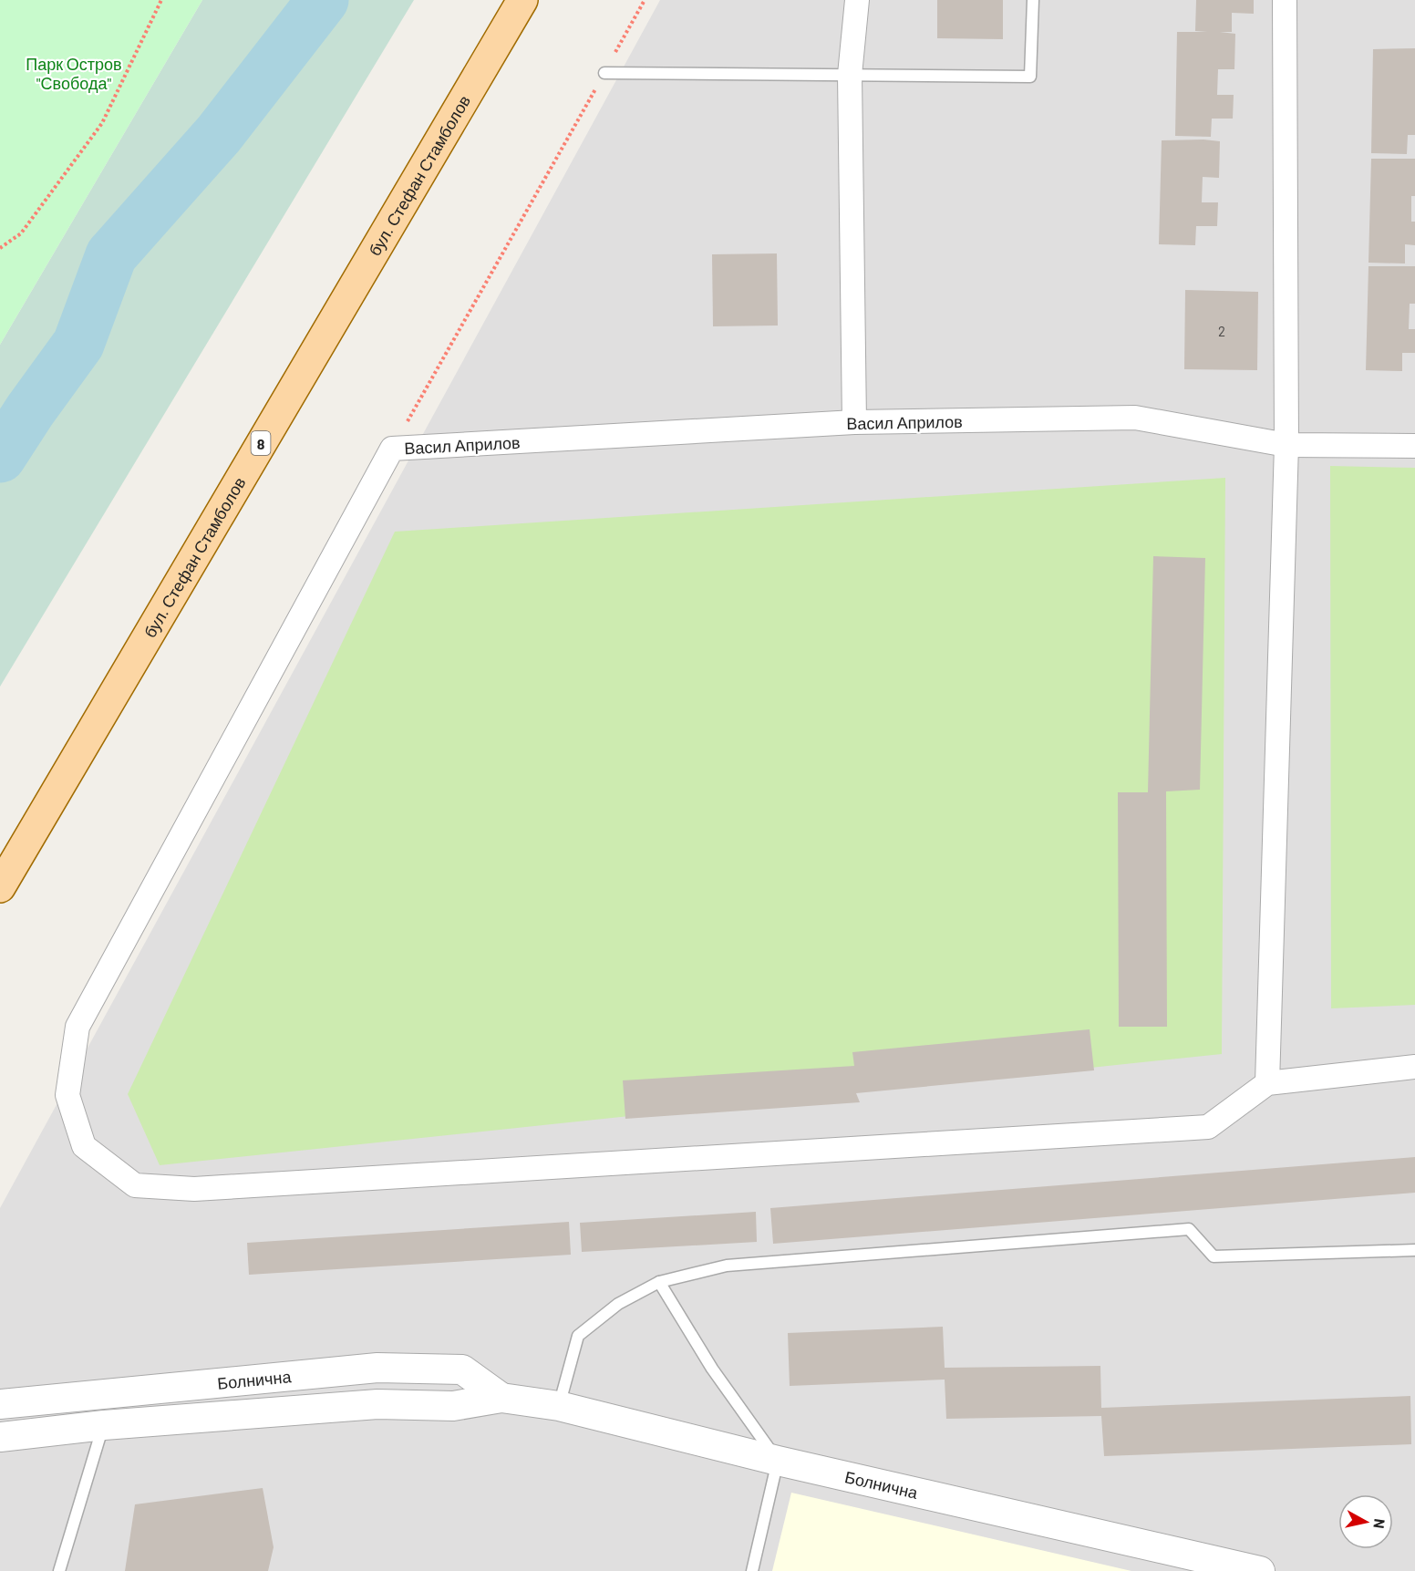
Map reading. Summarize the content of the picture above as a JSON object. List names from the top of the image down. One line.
{"streets":{"main road":["бул. Стефан Стамболов","8"],"street":["Васил Априлов","Болнична"]},"parks":["Парк Остров \"Свобода\""],"house_numbers":["2"],"north":"right"}
